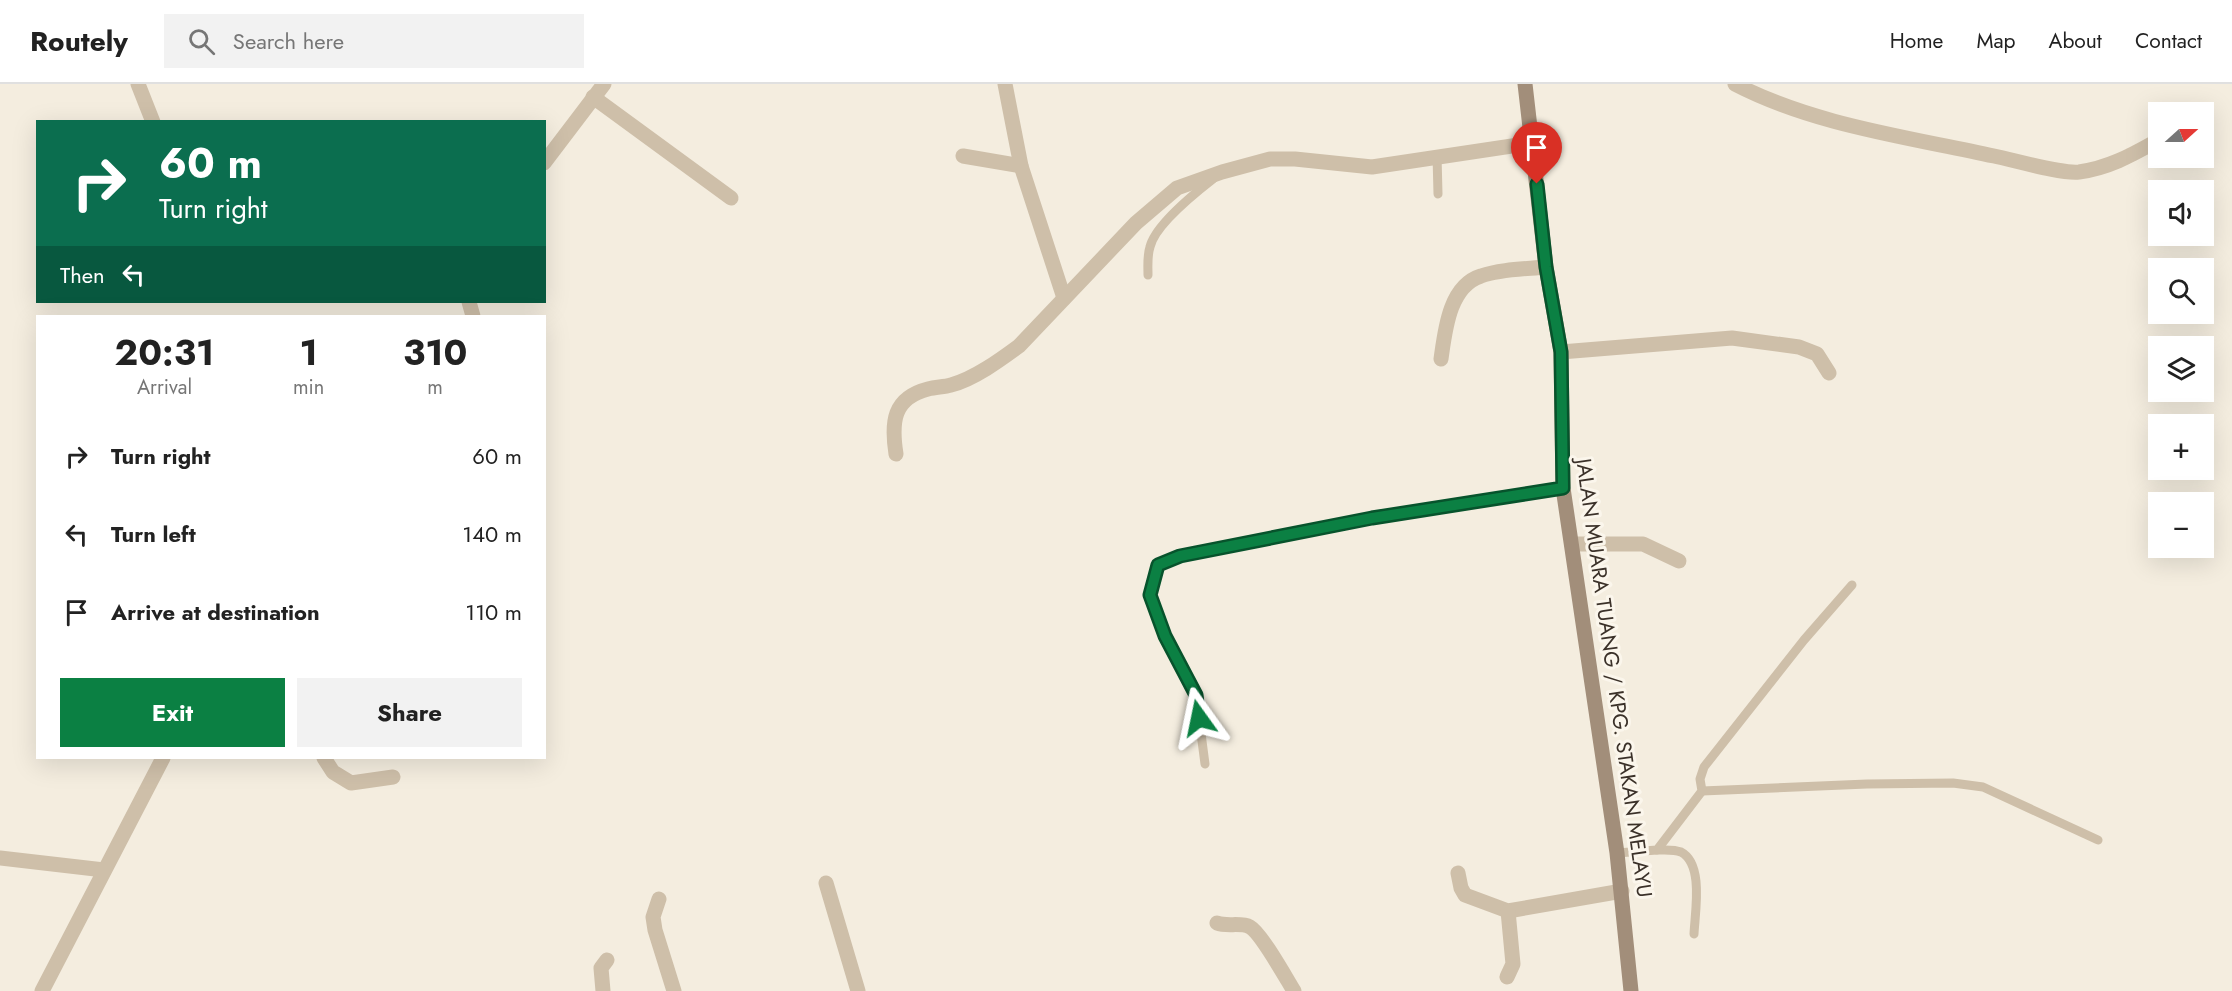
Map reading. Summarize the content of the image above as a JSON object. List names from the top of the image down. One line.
{"streets":{"main road":["JALAN MUARA TUANG / KPG. STAKAN MELAYU"]},"north":"right","page":{"header":"Routely","search":"Search here","nav":["Home","Map","About","Contact"],"map_buttons":["+","−"],"turn":["60 m","Turn right"],"then":"Then","eta":["20:31","Arrival","1","min","310","m"],"list":[{"name":"Turn right","value":"60 m"},{"name":"Turn left","value":"140 m"},{"name":"Arrive at destination","value":"110 m"}],"buttons":["Exit","Share"]}}
